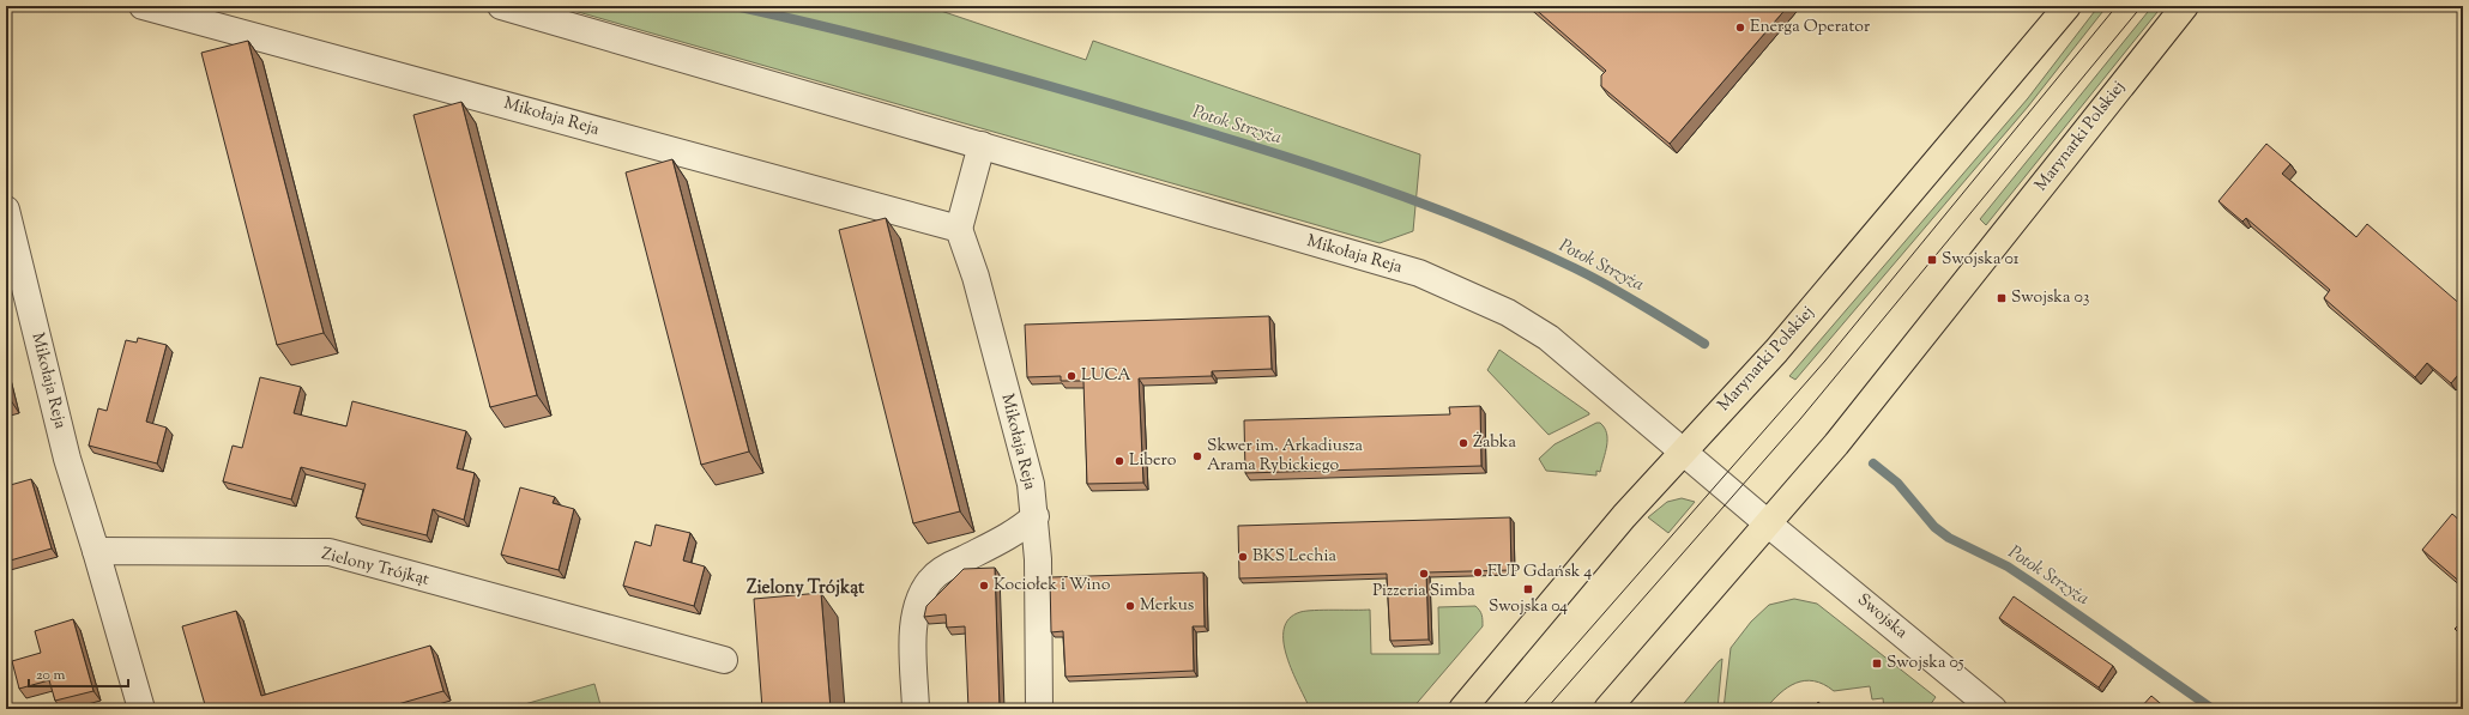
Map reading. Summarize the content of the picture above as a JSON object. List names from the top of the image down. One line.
{"streets":{"main road":["Marynarki Polskiej"],"street":["Mikołaja Reja","Zielony Trójkąt","Swojska"]},"crossings":[["Mikołaja Reja","Marynarki Polskiej"],["Mikołaja Reja","Zielony Trójkąt"],["Mikołaja Reja","Swojska"],["Marynarki Polskiej","Swojska"]],"districts":["Zielony Trójkąt"],"water":["Potok Strzyża"],"places":{"other":["Energa Operator","LUCA","Żabka","Skwer im. Arkadiusza Arama Rybickiego","Libero","BKS Lechia","FUP Gdańsk 4","Pizzeria Simba","Kociołek i Wino","Merkus"],"transit":["Swojska 01","Swojska 03","Swojska 04","Swojska 05"]},"scale_bar":"20 m"}
